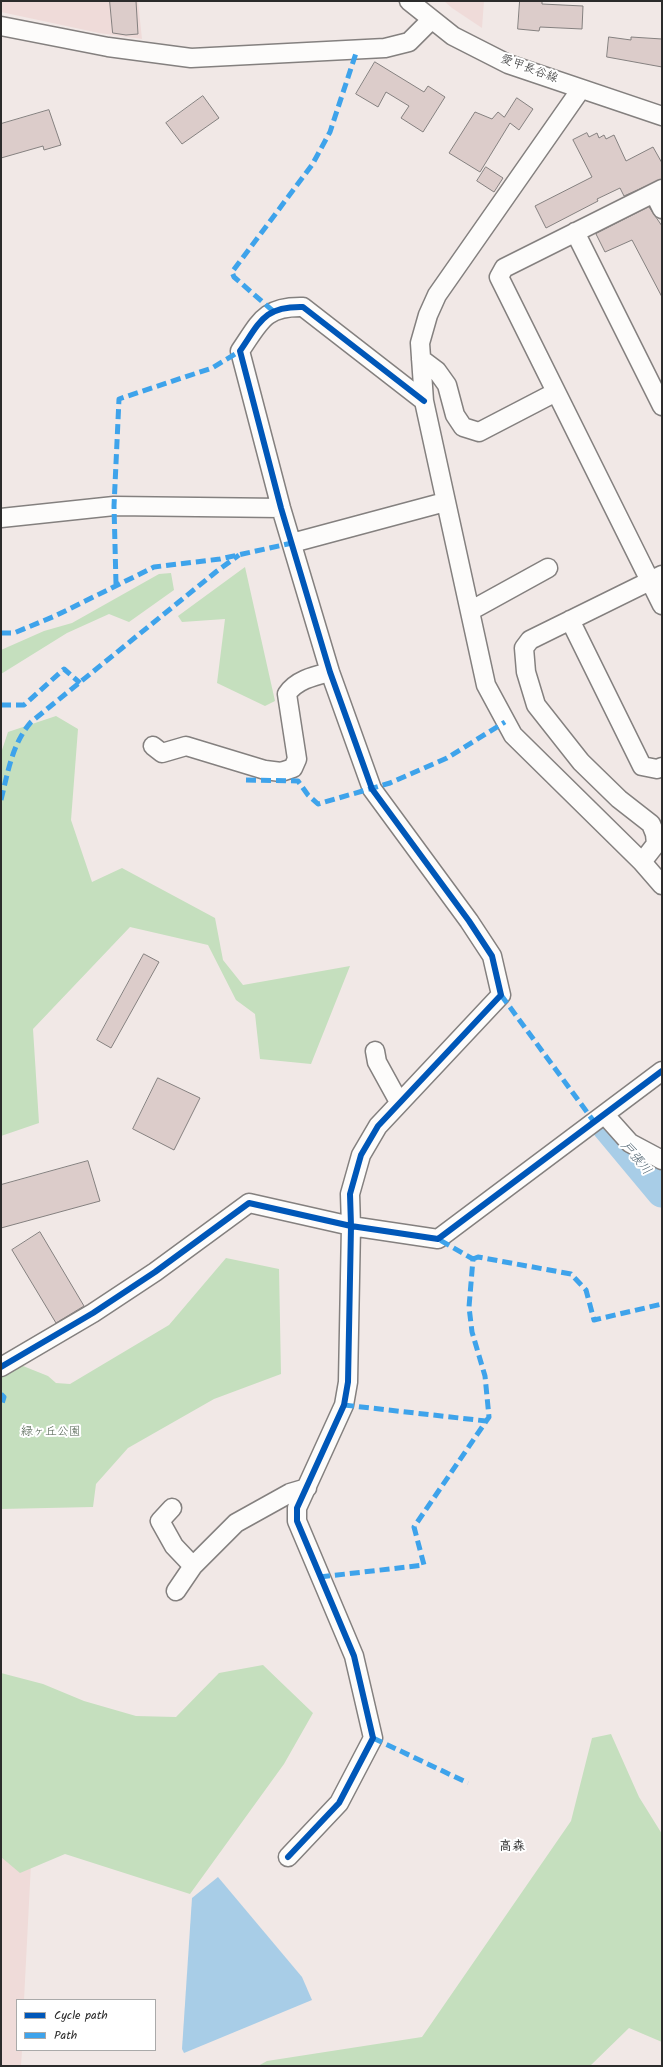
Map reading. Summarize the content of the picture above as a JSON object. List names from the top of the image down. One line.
{"streets":{"street":["愛甲長谷線"]},"districts":["高森"],"water":["戸張川"],"parks":["緑ヶ丘公園"],"legend":["Cycle path","Path"]}
